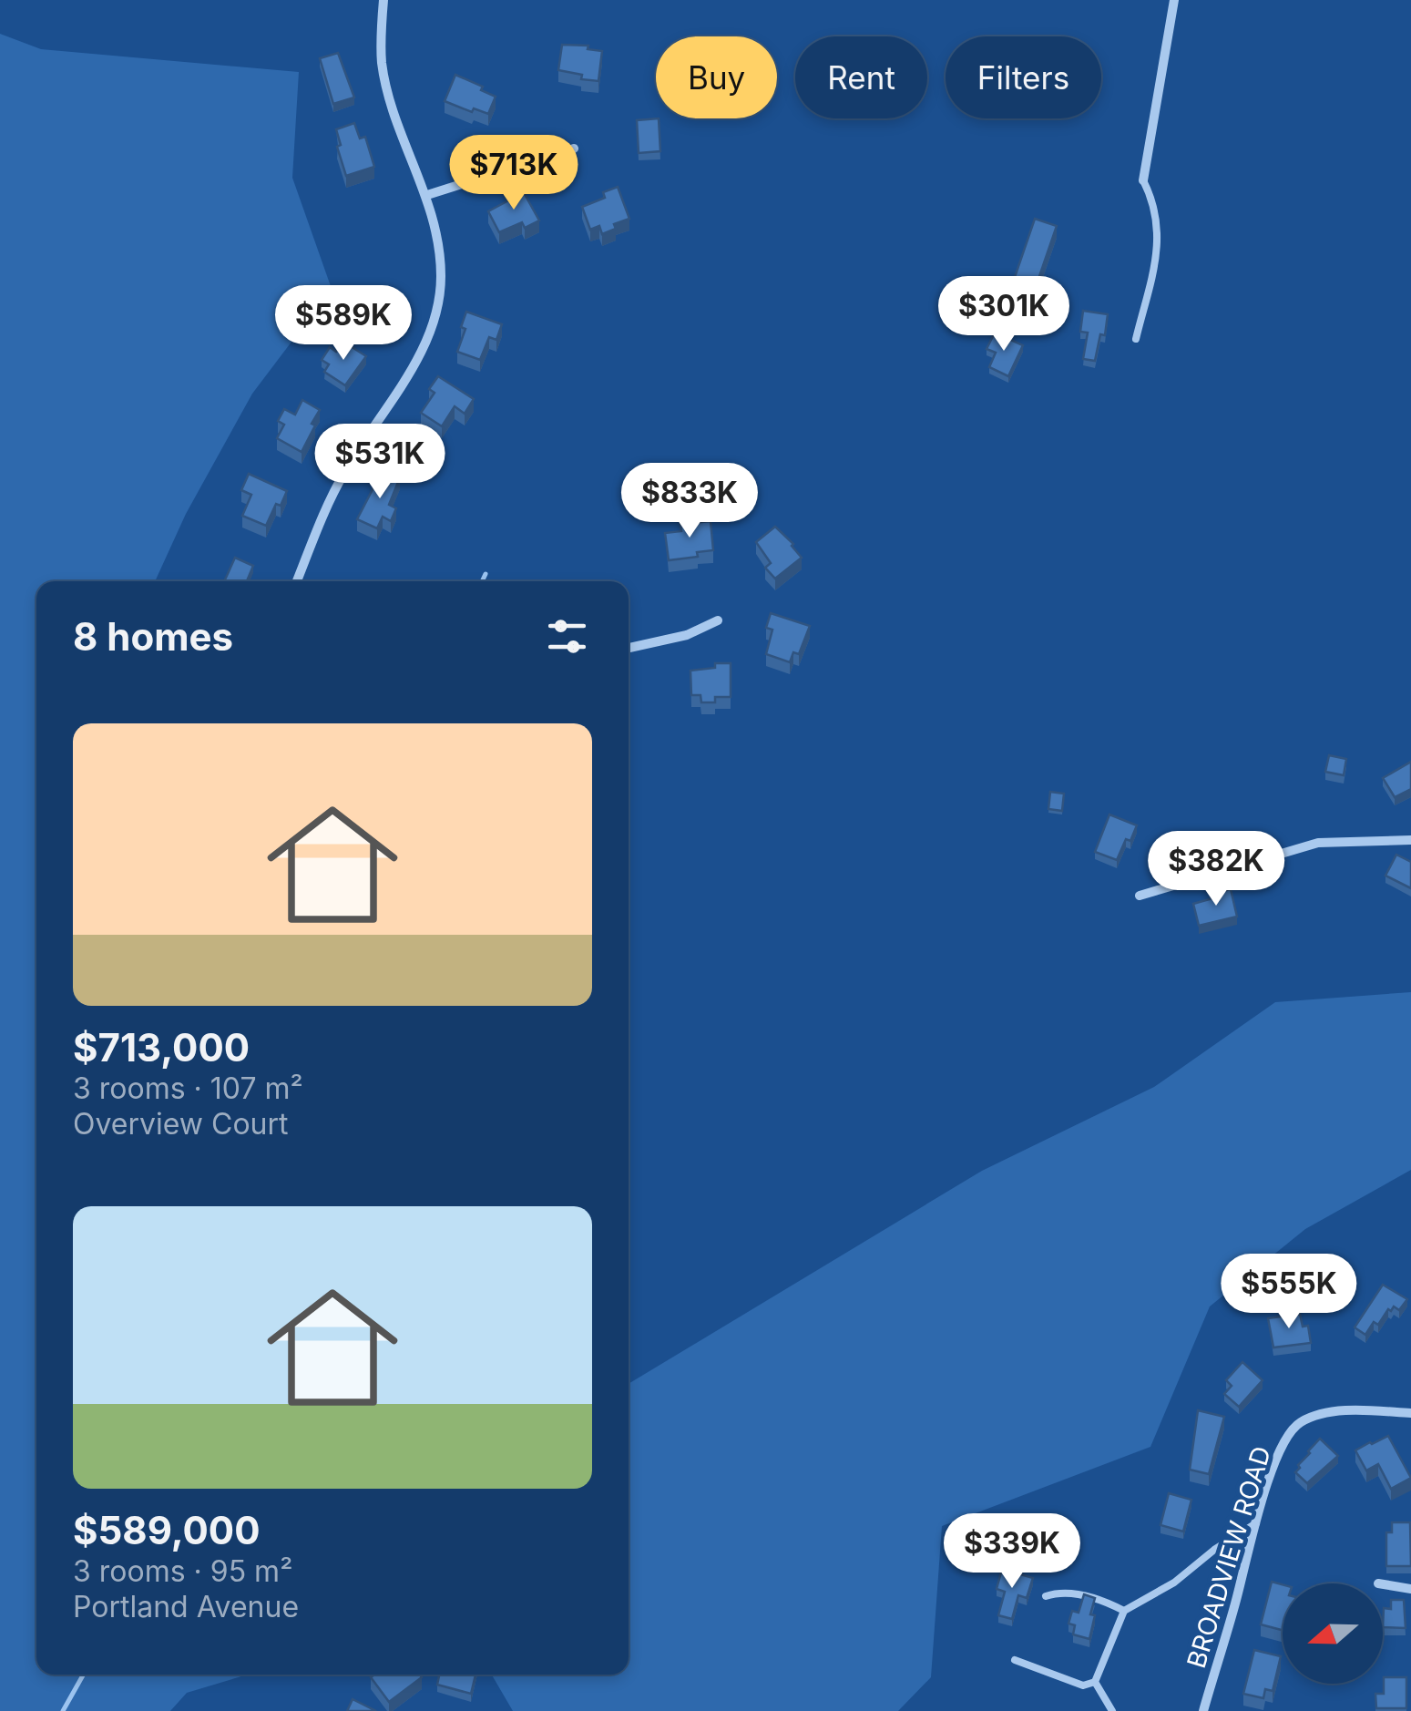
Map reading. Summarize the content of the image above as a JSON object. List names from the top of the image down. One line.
{"streets":{"street":["BROADVIEW ROAD"]},"north":"left","page":{"chip":["Buy","Rent","Filters"],"price":["$713K","$301K","$589K","$531K","$833K","$382K","$555K","$339K"],"heading":"8 homes","list":[{"name":"$713,000","note":"3 rooms · 107 m² · Overview Court"},{"name":"$589,000","note":"3 rooms · 95 m² · Portland Avenue"}]}}
